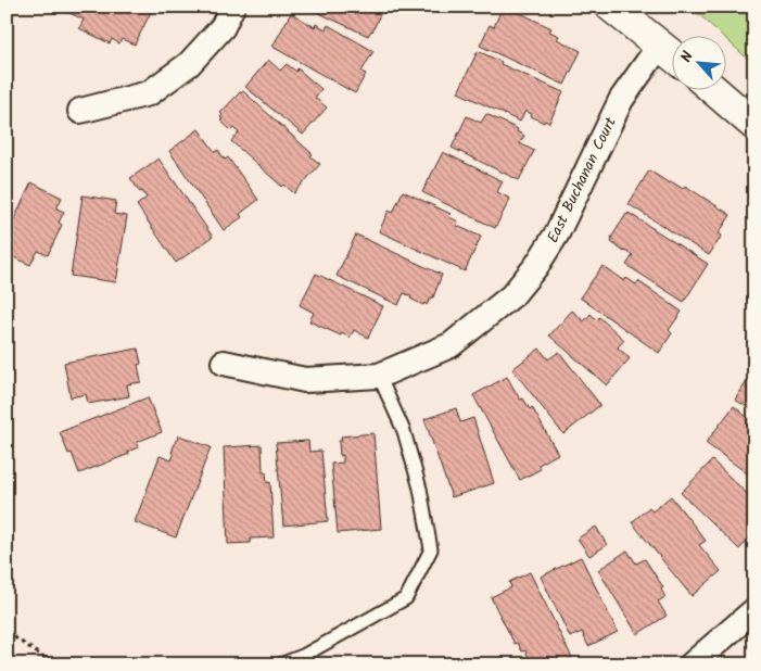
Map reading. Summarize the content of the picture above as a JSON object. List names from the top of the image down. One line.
{"streets":{"street":["East Buchanan Court"]},"north":"top left"}
